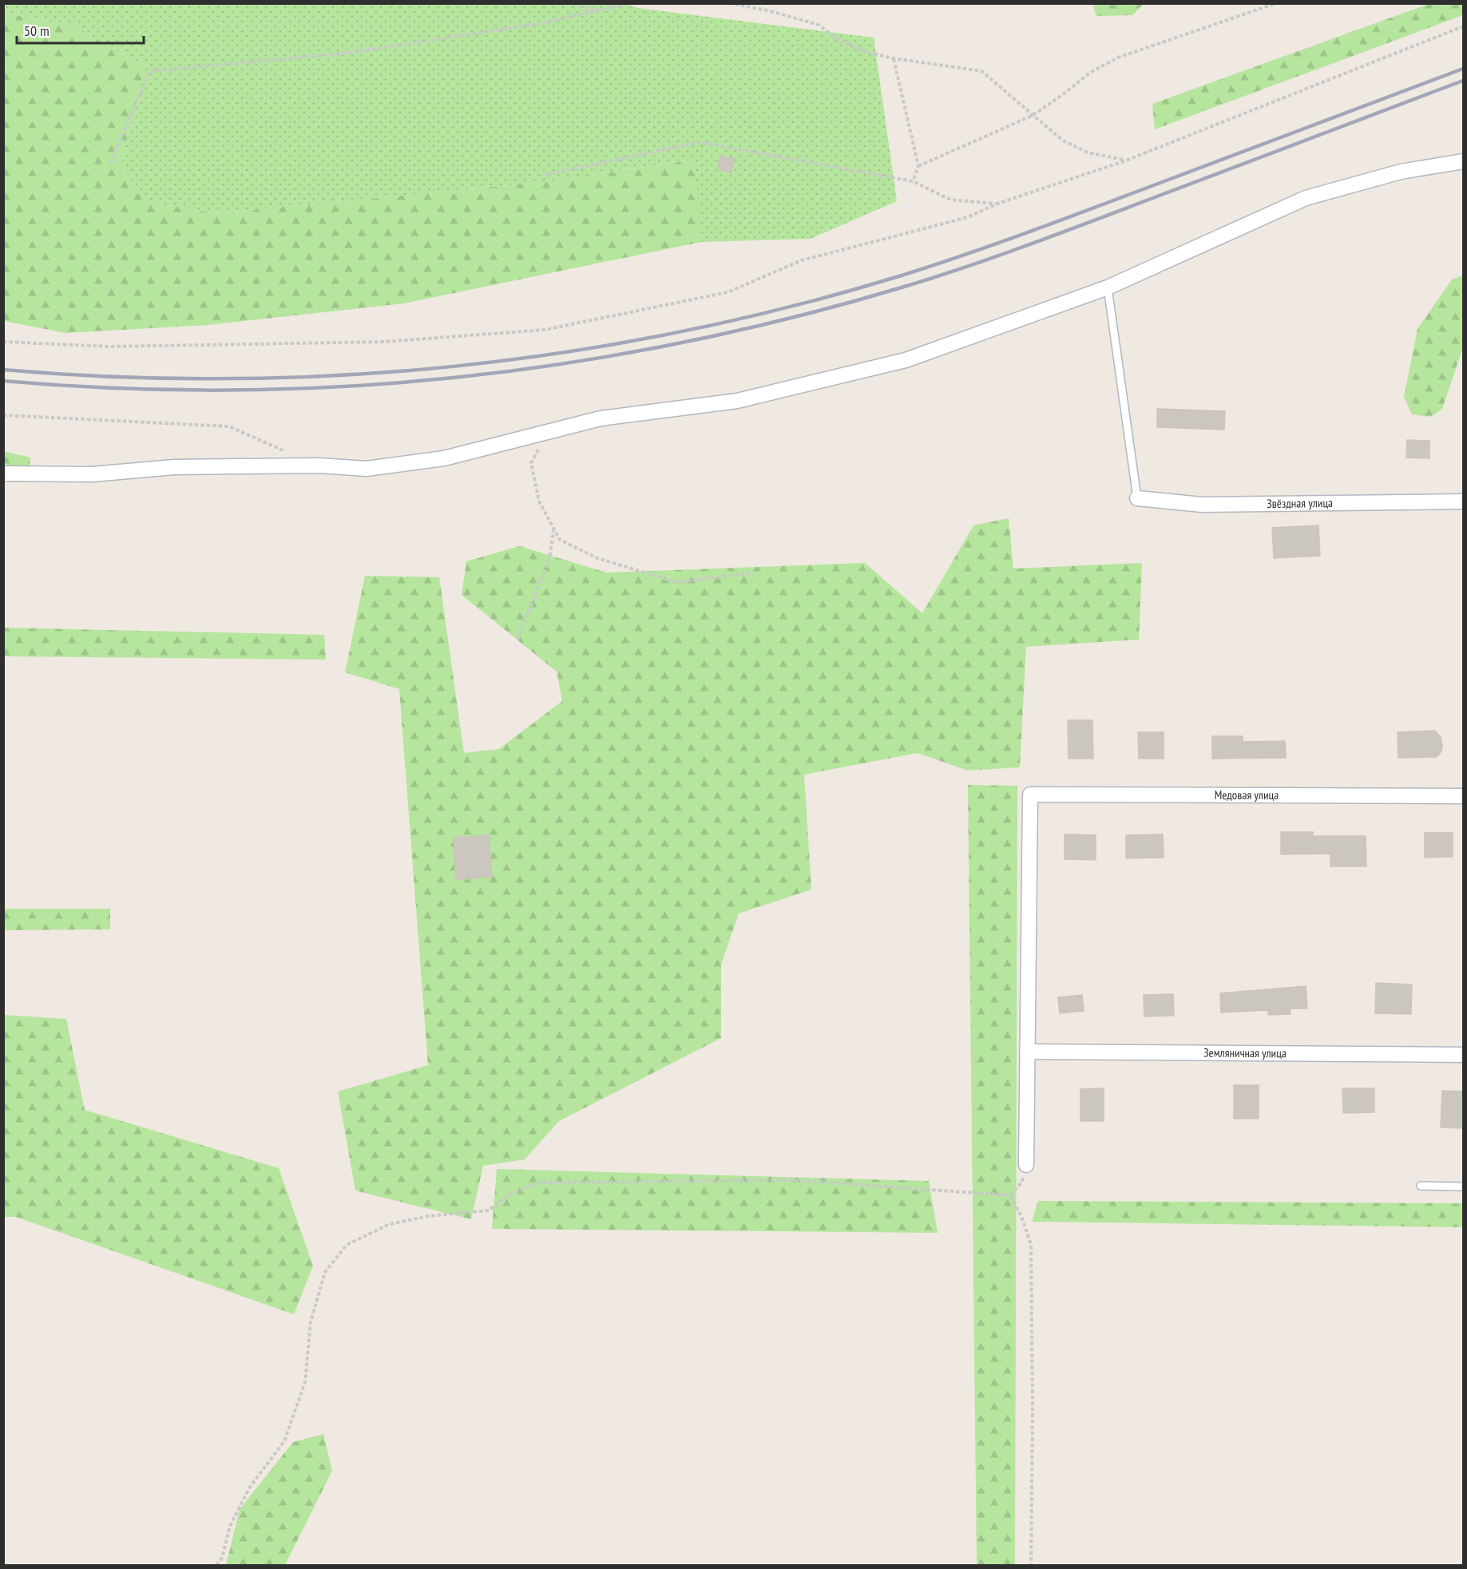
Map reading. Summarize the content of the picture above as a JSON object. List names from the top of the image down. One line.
{"streets":{"street":["Звёздная улица","Медовая улица","Земляничная улица"]},"crossings":[["Медовая улица","Земляничная улица"]],"scale_bar":"50 m"}
